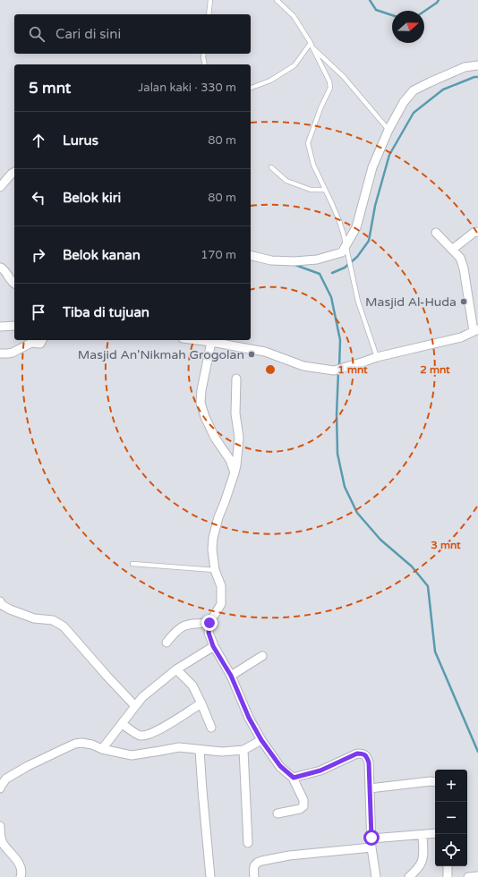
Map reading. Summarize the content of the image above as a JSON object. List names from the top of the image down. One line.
{"places":["Masjid Al-Huda","Masjid An'Nikmah Grogolan"],"north":"right","page":{"search":"Cari di sini","heading":["5 mnt","Jalan kaki · 330 m"],"list":[["Lurus","80 m"],["Belok kiri","80 m"],["Belok kanan","170 m"],"Tiba di tujuan"],"map_buttons":["+","−"]},"rings":["1 mnt","2 mnt","3 mnt"]}
